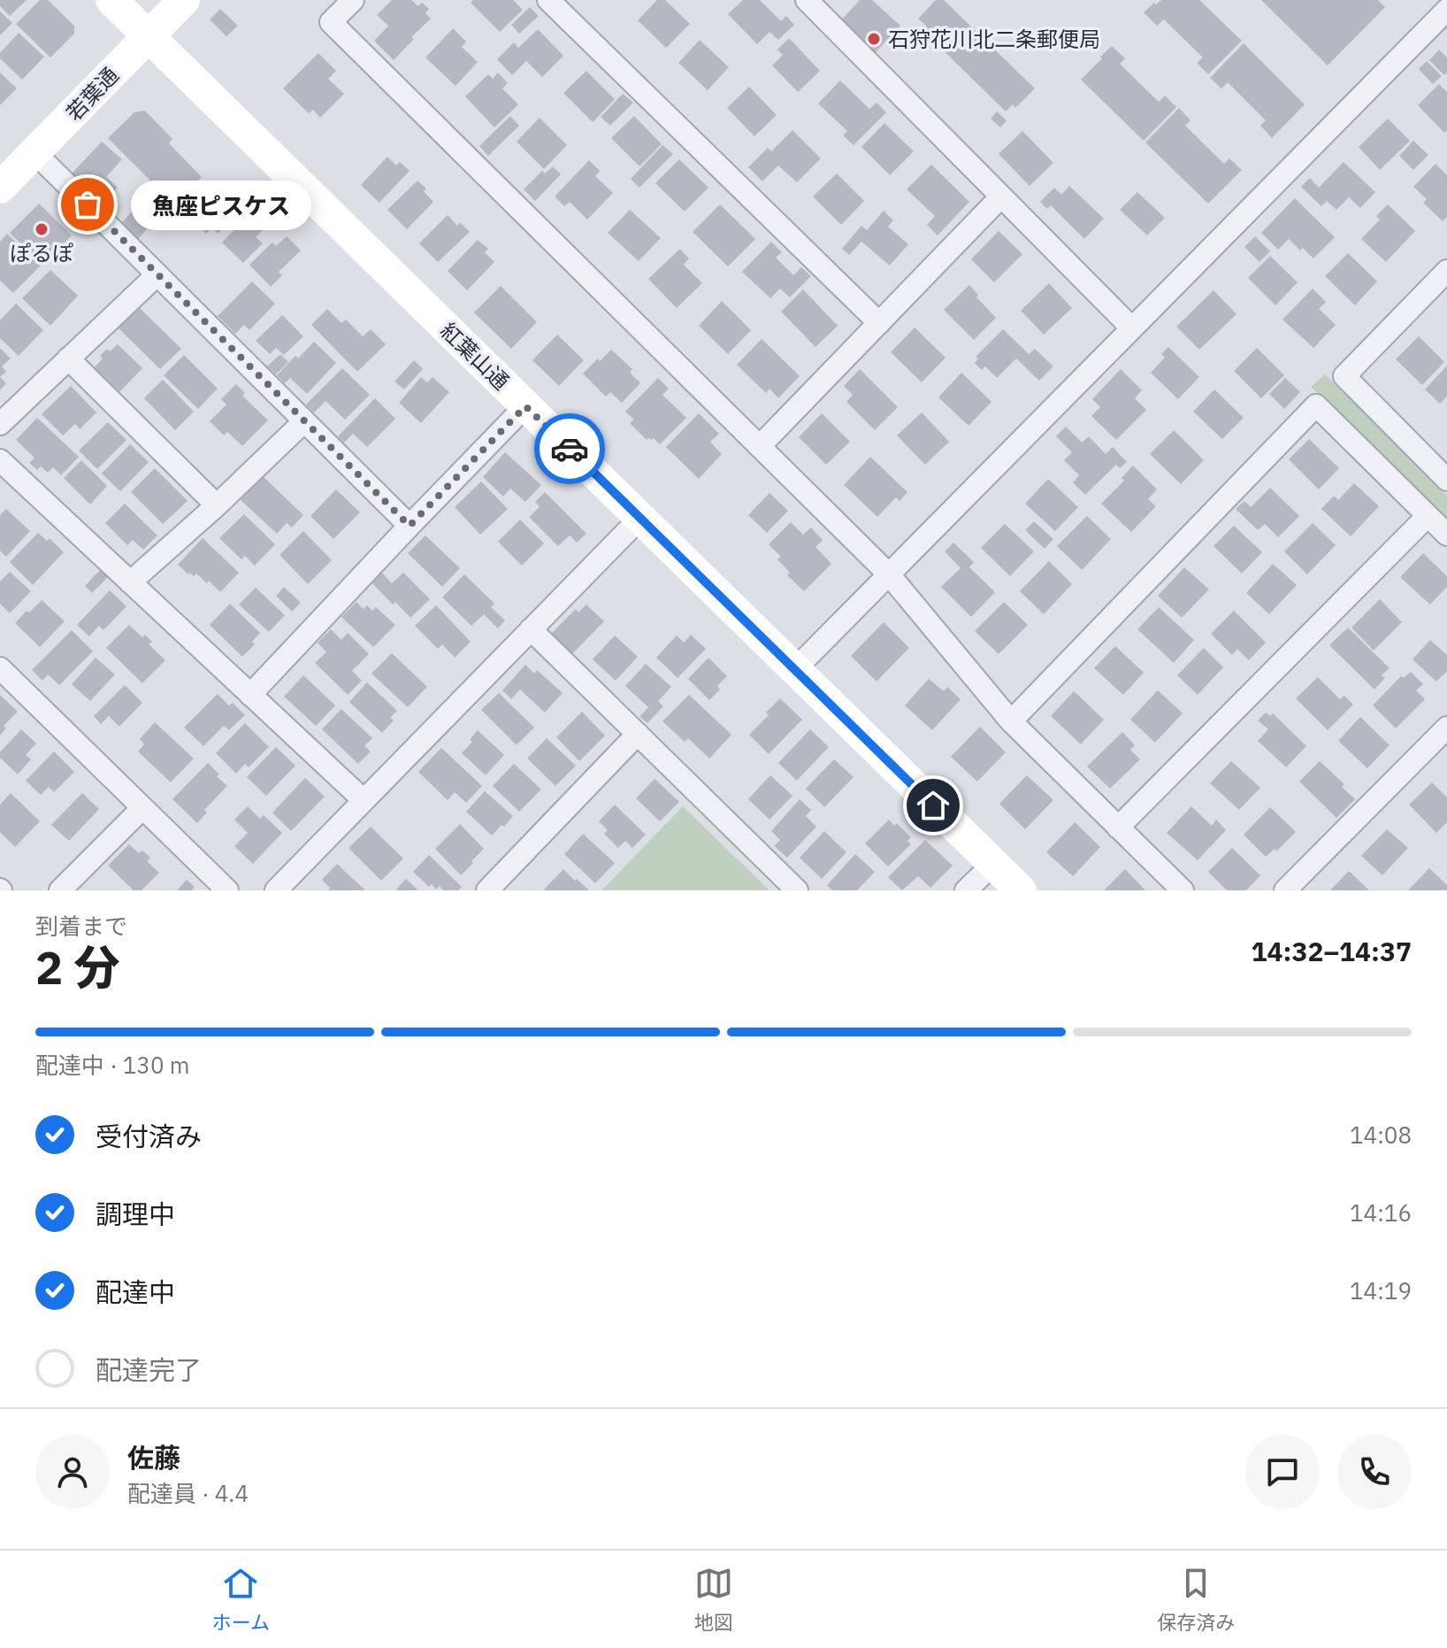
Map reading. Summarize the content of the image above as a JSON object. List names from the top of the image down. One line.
{"streets":{"street":["若葉通","紅葉山通"]},"crossings":[["若葉通","紅葉山通"]],"places":["石狩花川北二条郵便局","魚座ピスケス","ぽるぽ"],"page":{"bubble":"魚座ピスケス","heading":["2 分","到着まで","14:32–14:37"],"panel":["佐藤","配達員 · 4.4"],"bar":"配達中 · 130 m","list":[["受付済み","14:08"],["調理中","14:16"],["配達中","14:19"],"配達完了"],"tabs":["ホーム","地図","保存済み"]}}
